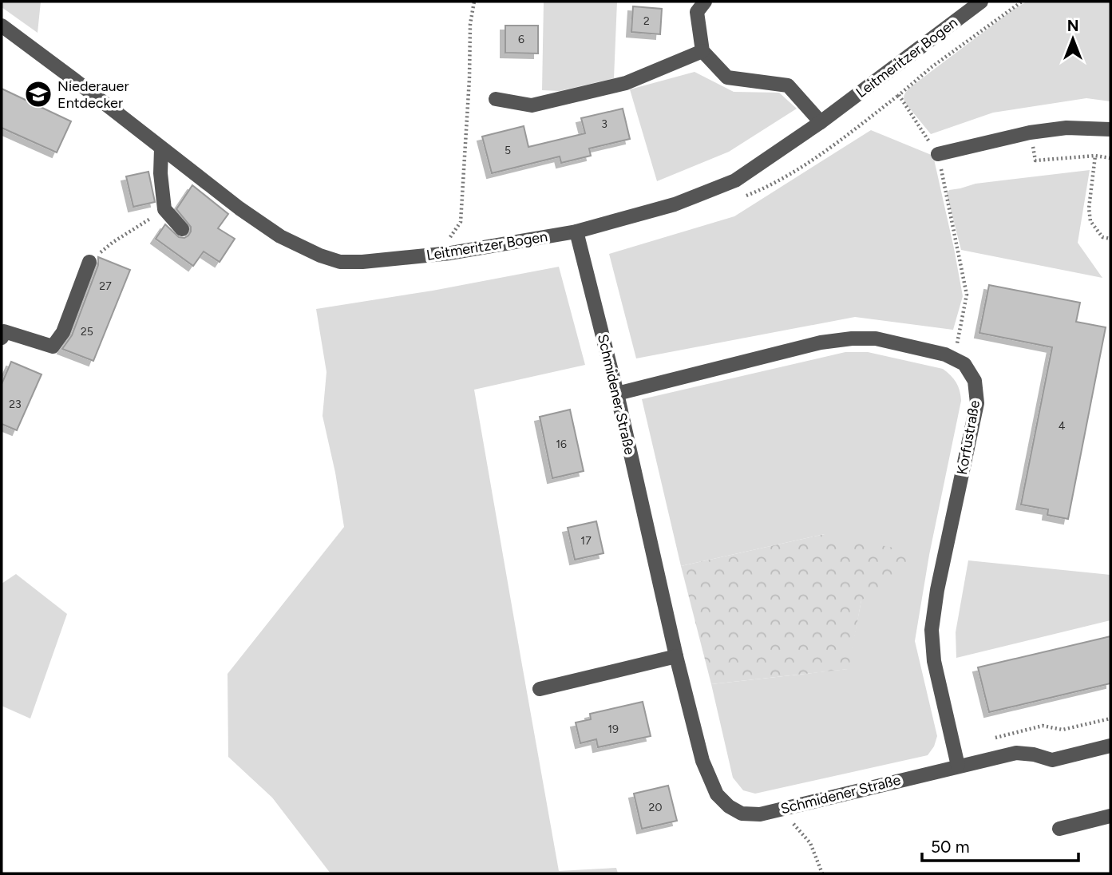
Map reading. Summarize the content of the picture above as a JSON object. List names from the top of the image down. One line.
{"streets":{"street":["Leitmeritzer Bogen","Schmidener Straße","Korfustraße"]},"crossings":[["Leitmeritzer Bogen","Schmidener Straße"],["Schmidener Straße","Korfustraße"]],"places":{"school or university":["Niederauer Entdecker"]},"house_numbers":["2","6","3","5","27","25","23","4","16","17","19","20"],"scale_bar":"50 m","north":"top"}
